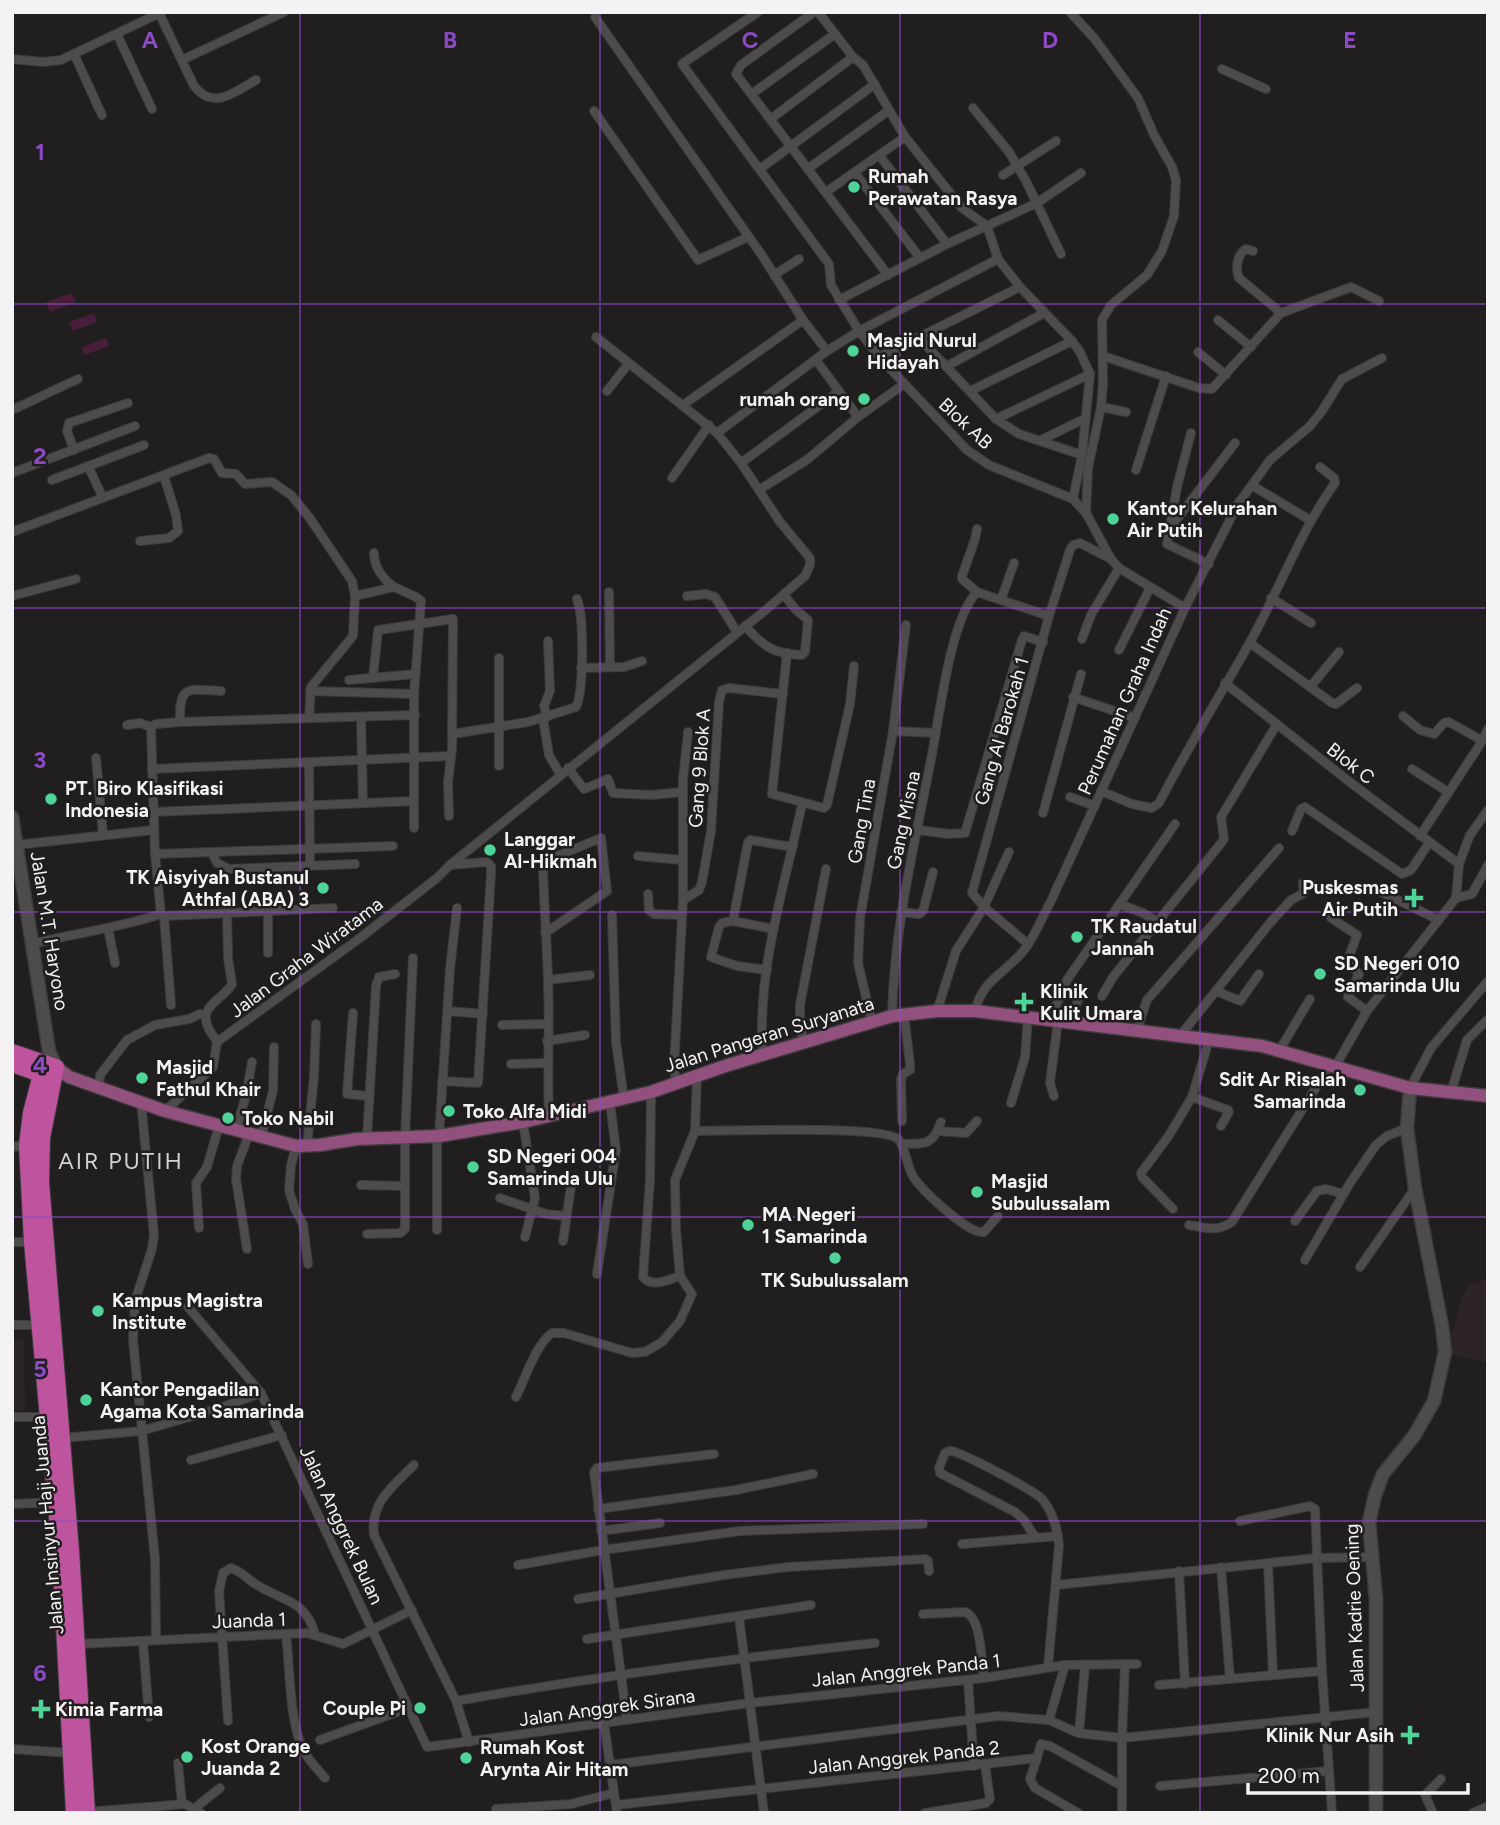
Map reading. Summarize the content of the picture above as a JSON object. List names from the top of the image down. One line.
{"streets":{"highway":["Jalan Insinyur Haji Juanda"],"main road":["Jalan M.T. Haryono","Jalan Pangeran Suryanata","Jalan Kadrie Oening"],"street":["Blok AB","Perumahan Graha Indah","Gang Al Barokah 1","Blok C","Gang 9 Blok A","Gang Misna","Gang Tina","Jalan Graha Wiratama","Jalan Anggrek Bulan","Juanda 1","Jalan Anggrek Panda 1","Jalan Anggrek Sirana","Jalan Anggrek Panda 2"]},"crossings":[["Blok AB","Perumahan Graha Indah"],["Perumahan Graha Indah","Gang Al Barokah 1"],["Perumahan Graha Indah","Jalan Pangeran Suryanata"],["Gang Misna","Jalan Pangeran Suryanata"],["Gang Tina","Jalan Pangeran Suryanata"],["Jalan M.T. Haryono","Jalan Pangeran Suryanata"],["Jalan M.T. Haryono","Jalan Insinyur Haji Juanda"],["Jalan Pangeran Suryanata","Jalan Insinyur Haji Juanda"],["Jalan Pangeran Suryanata","Jalan Kadrie Oening"],["Jalan Insinyur Haji Juanda","Juanda 1"],["Jalan Anggrek Bulan","Juanda 1"],["Jalan Anggrek Bulan","Jalan Anggrek Sirana"],["Jalan Anggrek Panda 1","Jalan Anggrek Sirana"]],"districts":["AIR PUTIH"],"places":{"other":["Rumah Perawatan Rasya","Masjid Nurul Hidayah","rumah orang","Kantor Kelurahan Air Putih","PT. Biro Klasifikasi Indonesia","Langgar Al-Hikmah","TK Aisyiyah Bustanul Athfal (ABA) 3","TK Raudatul Jannah","SD Negeri 010 Samarinda Ulu","Masjid Fathul Khair","Sdit Ar Risalah Samarinda","Toko Alfa Midi","Toko Nabil","SD Negeri 004 Samarinda Ulu","Masjid Subulussalam","MA Negeri 1 Samarinda","TK Subulussalam","Kampus Magistra Institute","Kantor Pengadilan Agama Kota Samarinda","Couple Pi","Kost Orange Juanda 2","Rumah Kost Arynta Air Hitam"],"health":["Puskesmas Air Putih","Klinik Kulit Umara","Kimia Farma","Klinik Nur Asih"]},"scale_bar":"200 m","grid":{"columns":["A","B","C","D","E"],"rows":["1","2","3","4","5","6"]}}
